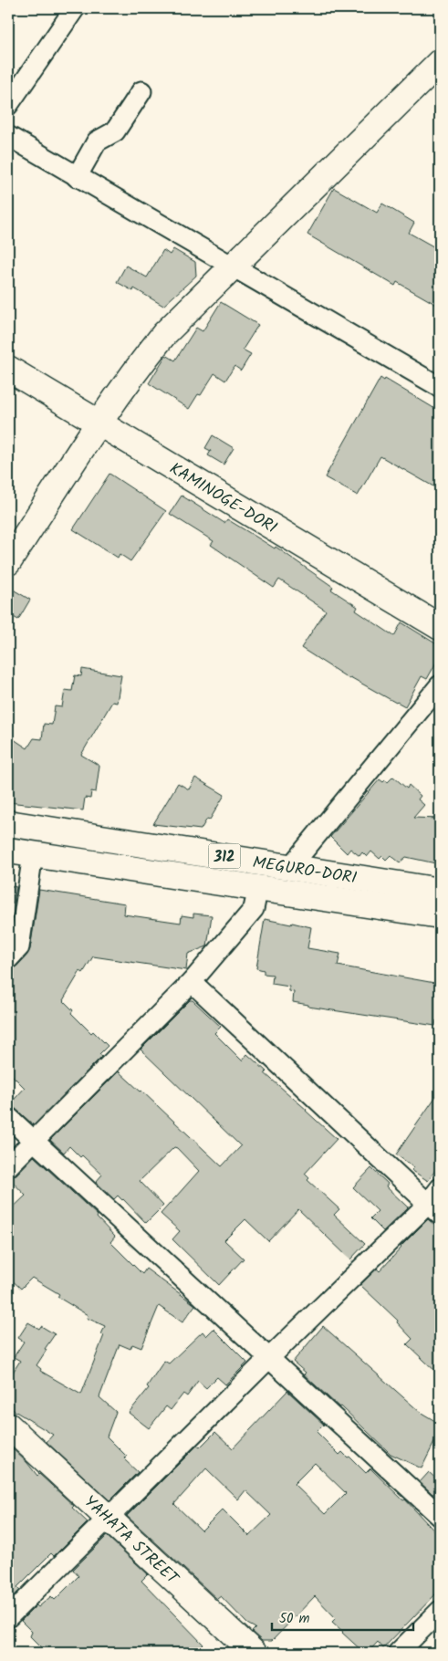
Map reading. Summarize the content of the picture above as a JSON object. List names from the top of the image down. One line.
{"streets":{"street":["KAMINOGE-DORI","312","MEGURO-DORI","YAHATA STREET"]},"scale_bar":"50 m"}
